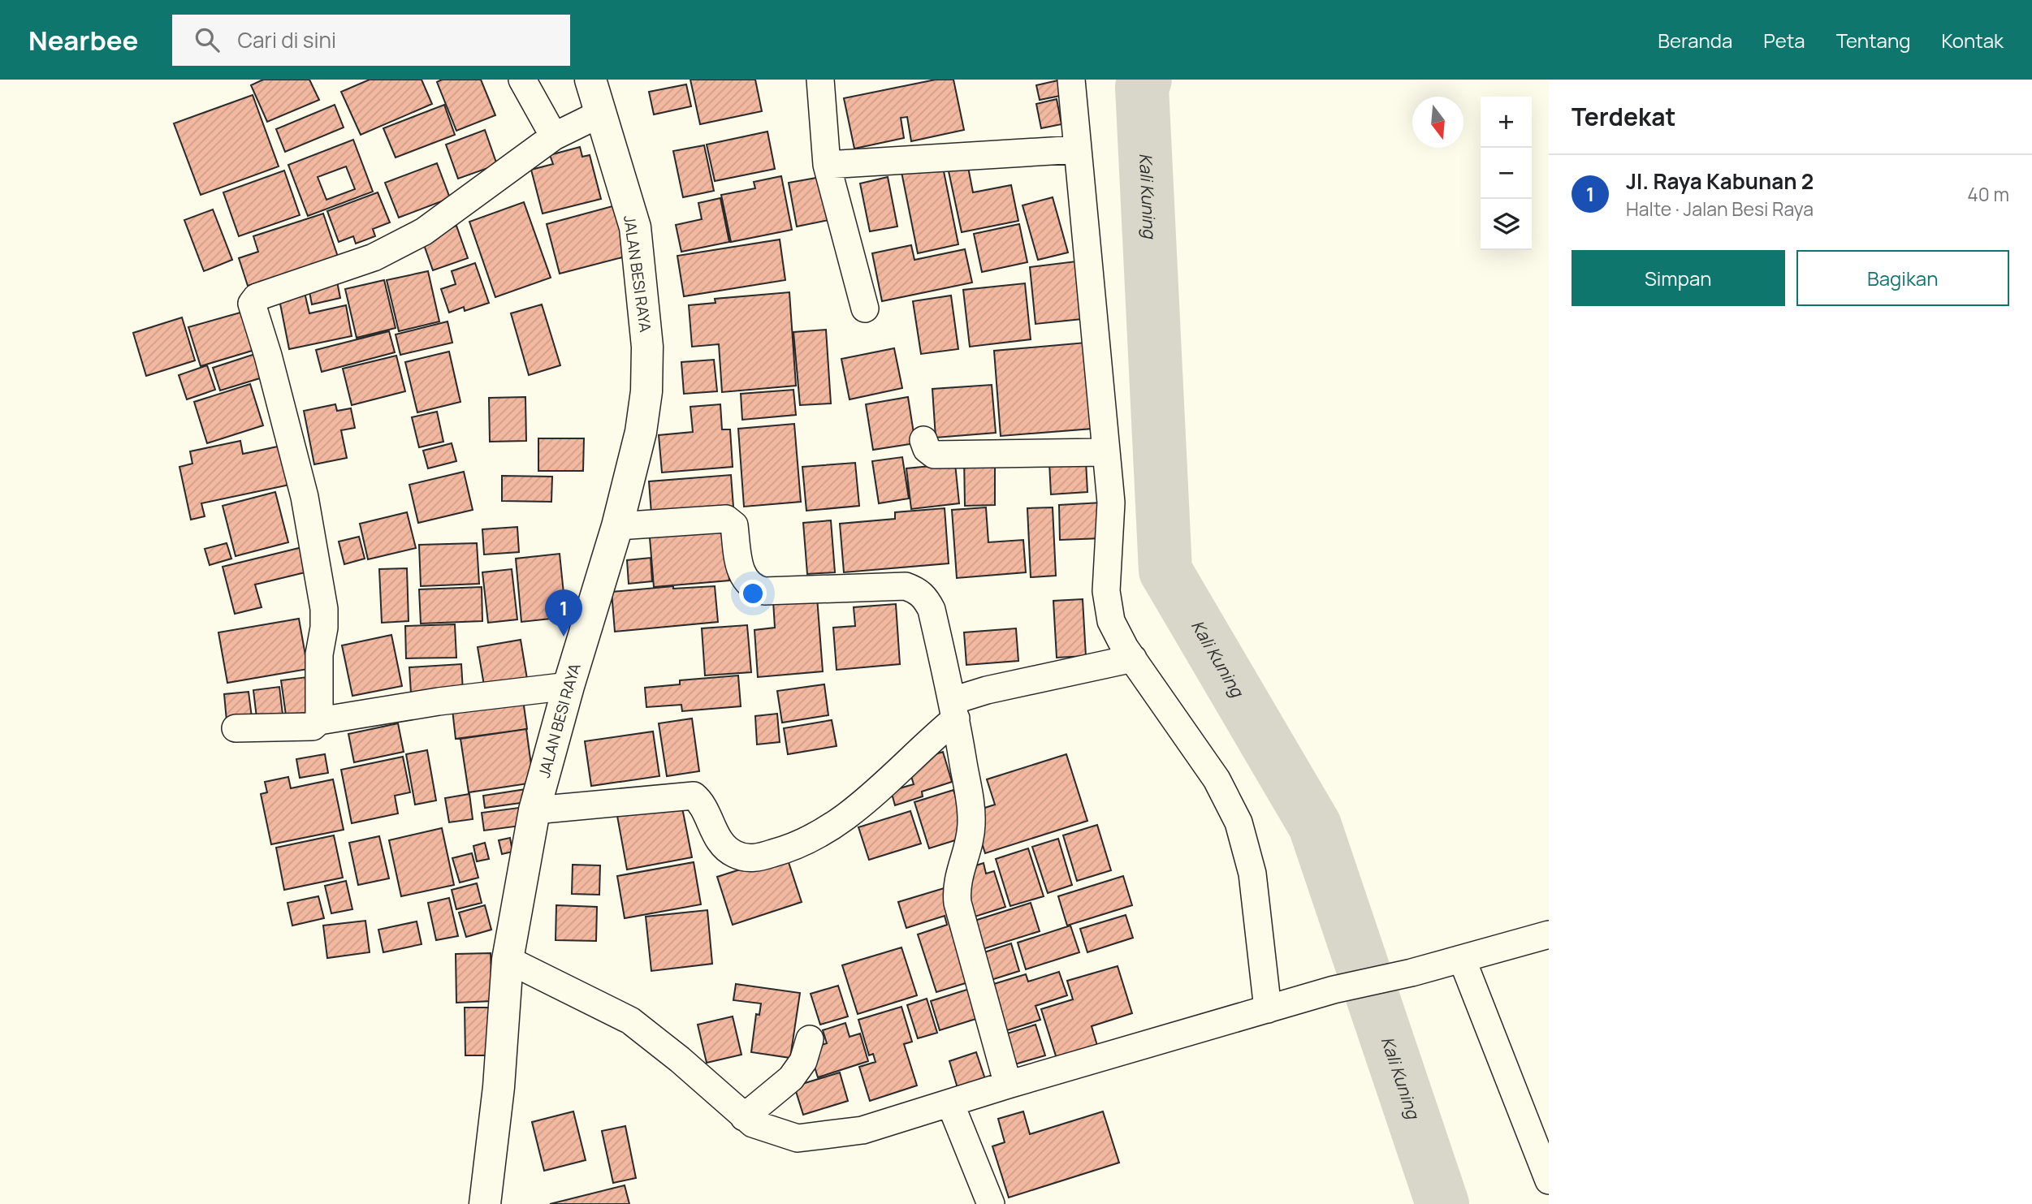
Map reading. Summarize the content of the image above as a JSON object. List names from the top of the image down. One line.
{"streets":{"street":["JALAN BESI RAYA"]},"water":["Kali Kuning"],"north":"bottom","page":{"header":"Nearbee","search":"Cari di sini","nav":["Beranda","Peta","Tentang","Kontak"],"heading":"Terdekat","map_buttons":["+","−"],"list":[{"mark":"1","name":"Jl. Raya Kabunan 2","note":"Halte · Jalan Besi Raya","value":"40 m"}],"buttons":["Simpan","Bagikan"],"pins":"1"}}
